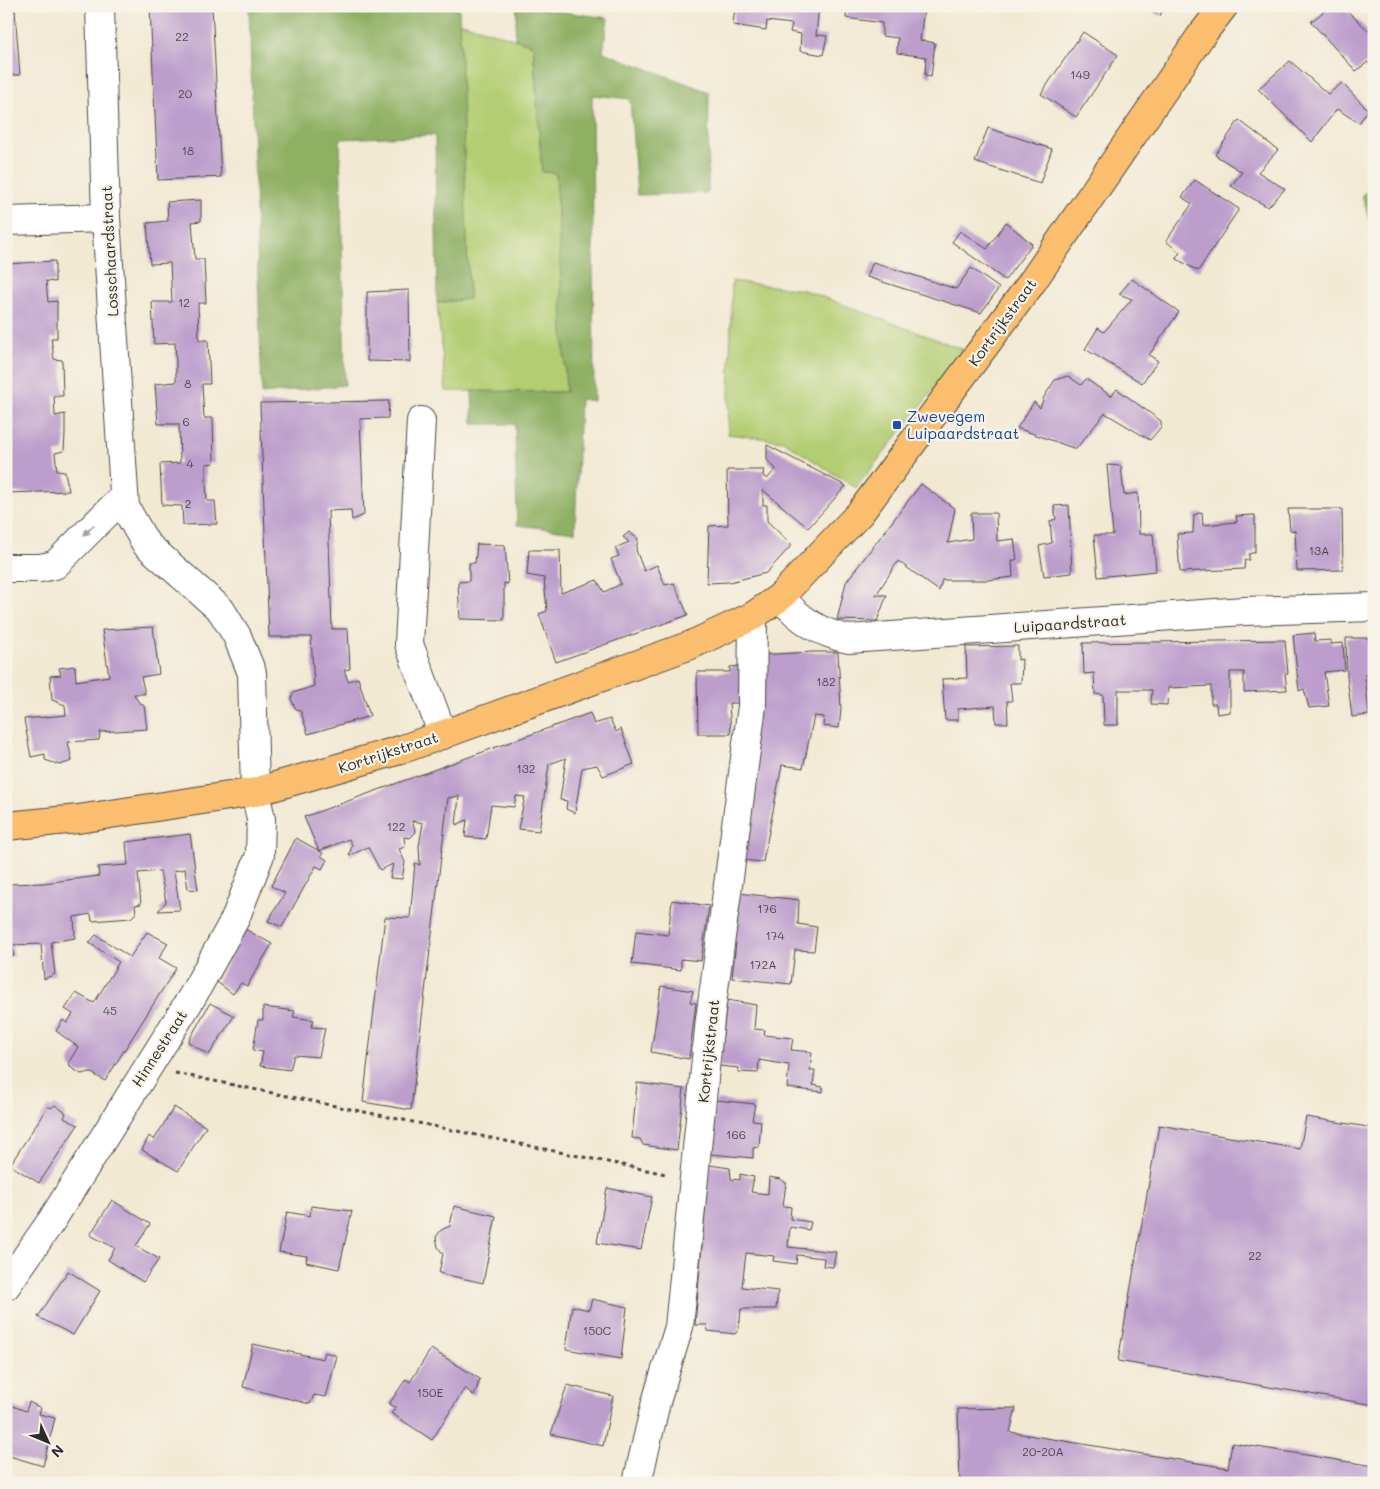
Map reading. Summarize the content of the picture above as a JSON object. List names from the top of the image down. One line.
{"streets":{"main road":["Kortrijkstraat"],"street":["Losschaardstraat","Luipaardstraat","Hinnestraat"]},"crossings":[["Losschaardstraat","Kortrijkstraat"],["Losschaardstraat","Hinnestraat"],["Kortrijkstraat","Luipaardstraat"],["Kortrijkstraat","Hinnestraat"]],"places":{"transit":["Zwevegem Luipaardstraat"]},"house_numbers":["22","149","20","18","12","8","6","4","2","13A","182","132","122","176","174","172A","45","166","22","150C","150E","20-20A"],"north":"bottom right"}
